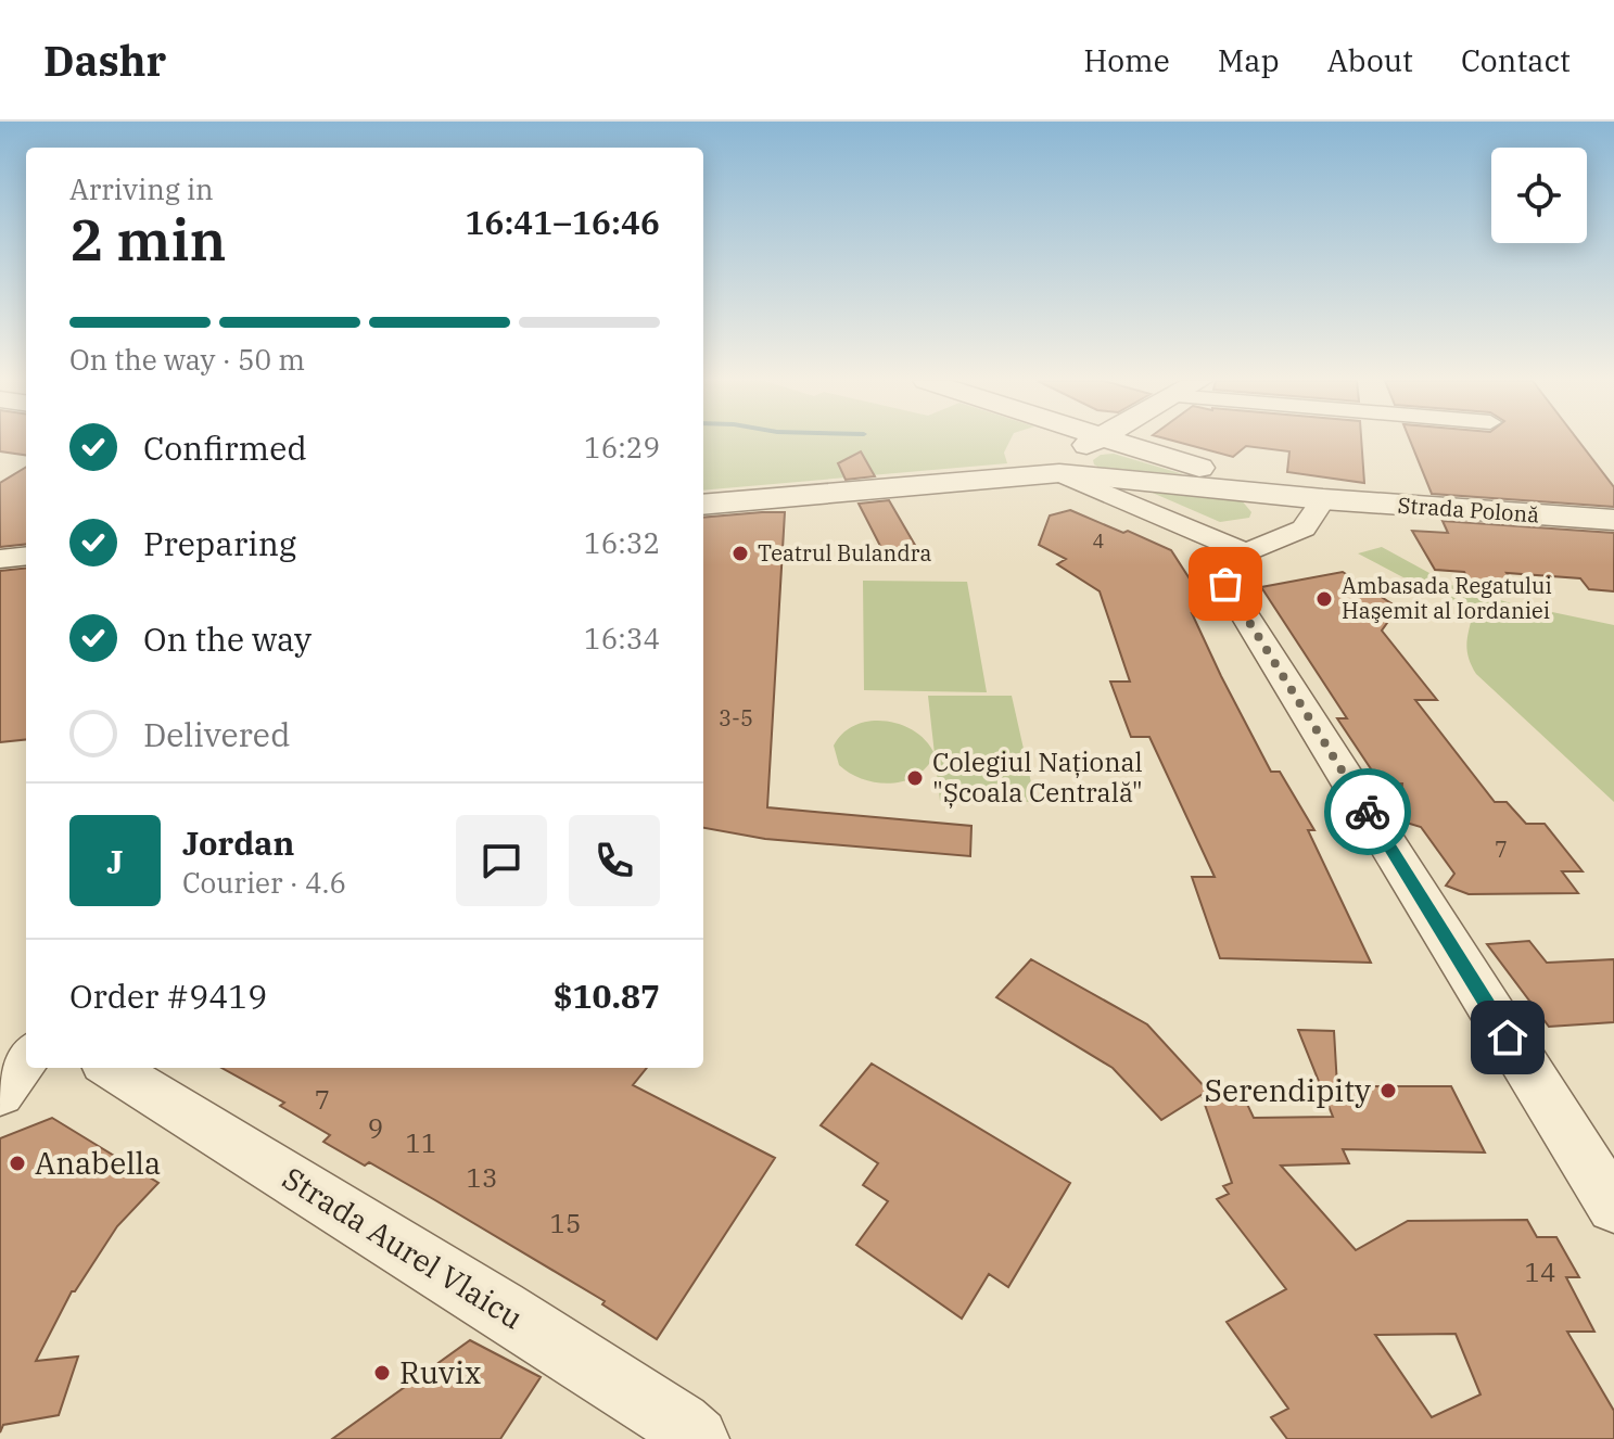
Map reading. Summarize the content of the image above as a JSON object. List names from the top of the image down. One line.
{"streets":{"street":["Strada Polonă","Strada Aurel Vlaicu"]},"places":["Teatrul Bulandra","Ambasada Regatului Haşemit al Iordaniei","Colegiul Național \"Școala Centrală\"","Serendipity","Anabella","Ruvix"],"house_numbers":["4","3-5","7","7","9","11","13","15","14"],"page":{"header":"Dashr","nav":["Home","Map","About","Contact"],"heading":["2 min","Arriving in","16:41–16:46"],"panel":["Jordan","Courier · 4.6","Order #9419","$10.87"],"bar":"On the way · 50 m","list":[["Confirmed","16:29"],["Preparing","16:32"],["On the way","16:34"],"Delivered"],"round":"J"}}
